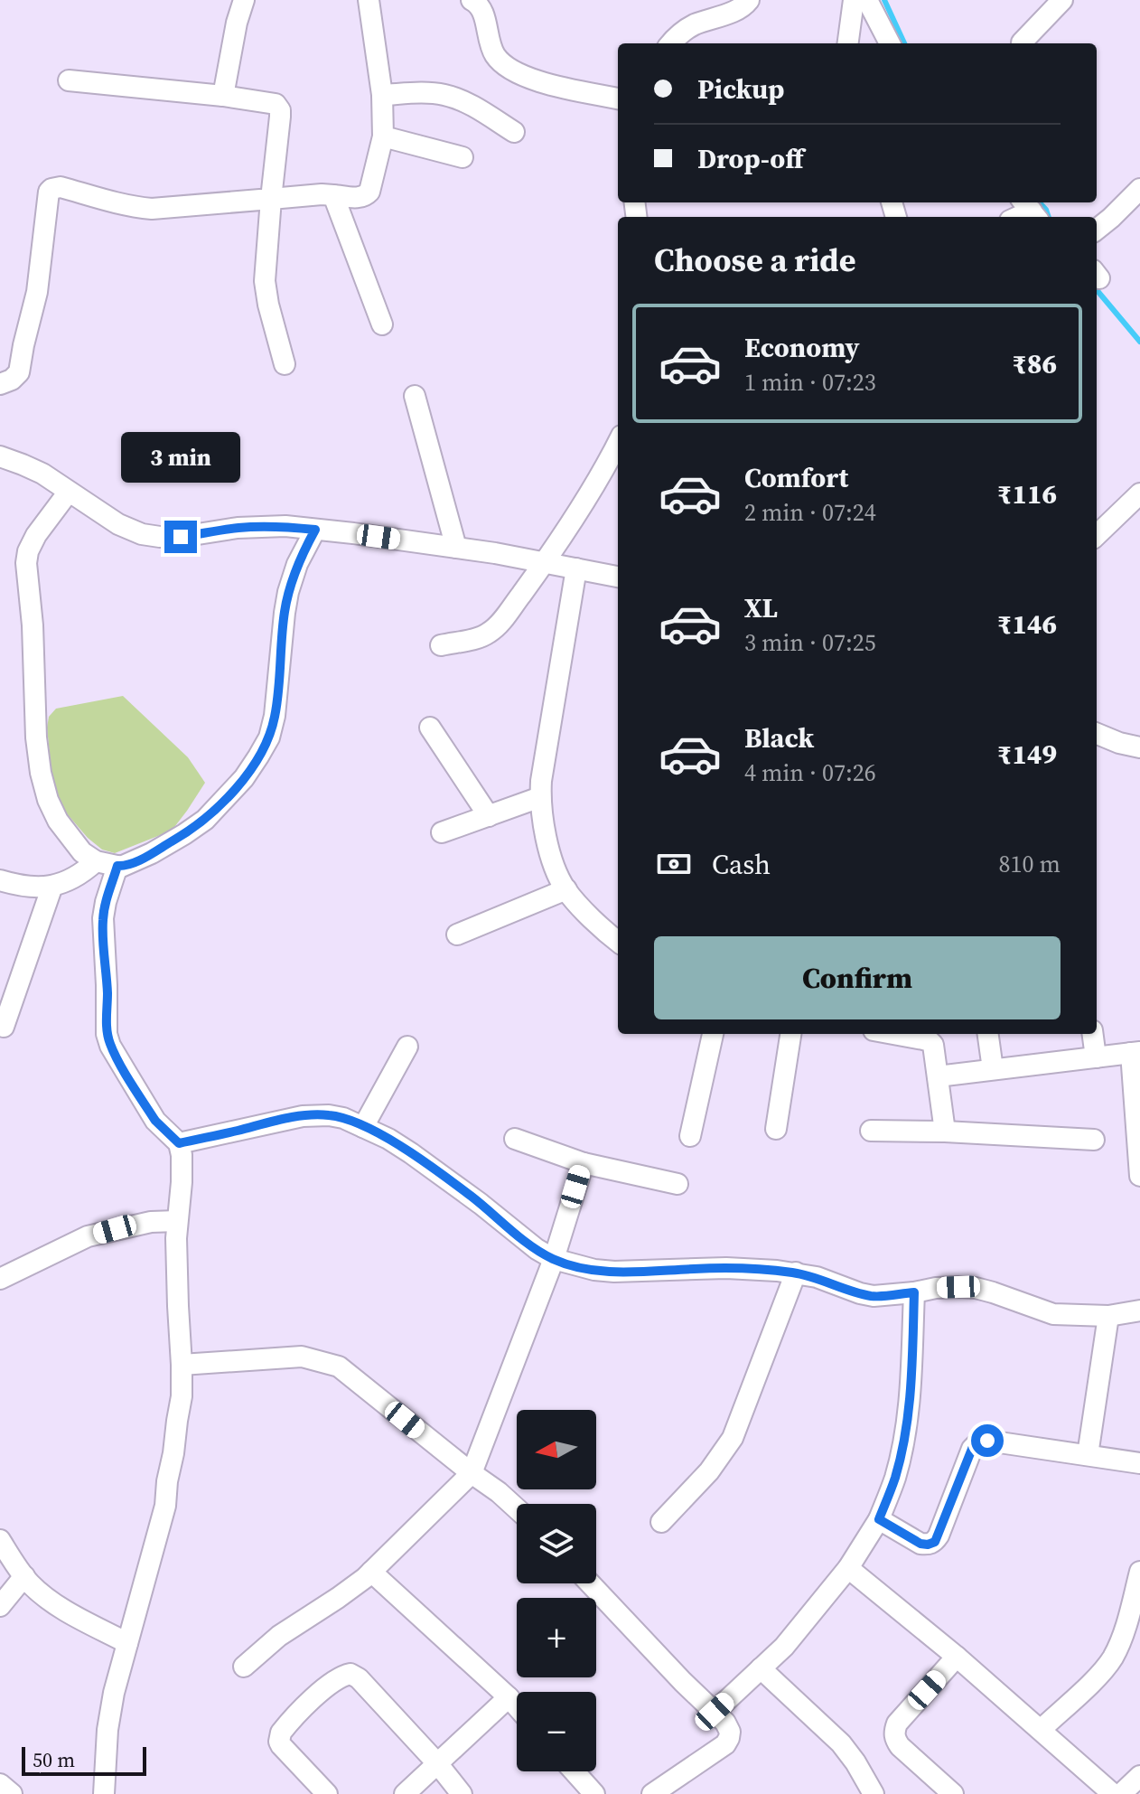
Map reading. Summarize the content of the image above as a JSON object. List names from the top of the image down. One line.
{"scale_bar":"50 m","north":"left","page":{"banner":["Pickup","Drop-off"],"heading":"Choose a ride","list":[{"name":"Economy","note":"1 min · 07:23","value":"₹86"},{"name":"Comfort","note":"2 min · 07:24","value":"₹116"},{"name":"XL","note":"3 min · 07:25","value":"₹146"},{"name":"Black","note":"4 min · 07:26","value":"₹149"}],"bubble":"3 min","pay":["Cash","810 m"],"buttons":"Confirm","map_buttons":["+","−"],"scale":"50 m"}}
